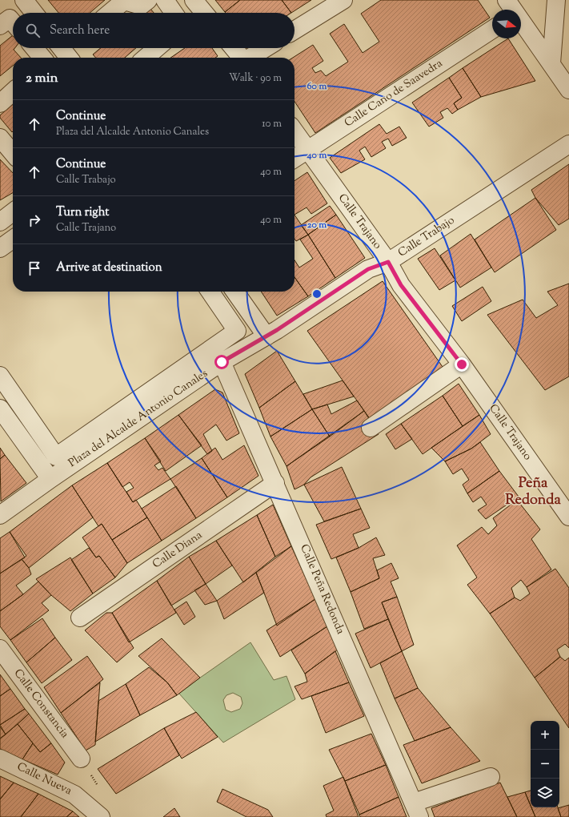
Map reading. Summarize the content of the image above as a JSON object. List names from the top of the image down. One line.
{"streets":{"street":["Calle Cano de Saavedra","Calle Trajano","Calle Trabajo","Plaza del Alcalde Antonio Canales","Calle Diana","Calle Peña Redonda","Calle Constancia","Calle Nueva"]},"crossings":[["Calle Cano de Saavedra","Calle Trajano"],["Calle Trajano","Calle Trabajo"],["Calle Trabajo","Plaza del Alcalde Antonio Canales"],["Plaza del Alcalde Antonio Canales","Calle Peña Redonda"],["Calle Diana","Calle Peña Redonda"]],"districts":["Peña Redonda"],"north":"right","page":{"search":"Search here","heading":["2 min","Walk · 90 m"],"list":[["Continue","Plaza del Alcalde Antonio Canales","10 m"],["Continue","Calle Trabajo","40 m"],["Turn right","Calle Trajano","40 m"],"Arrive at destination"],"map_buttons":["+","−"]},"rings":["60 m","40 m","20 m"]}
